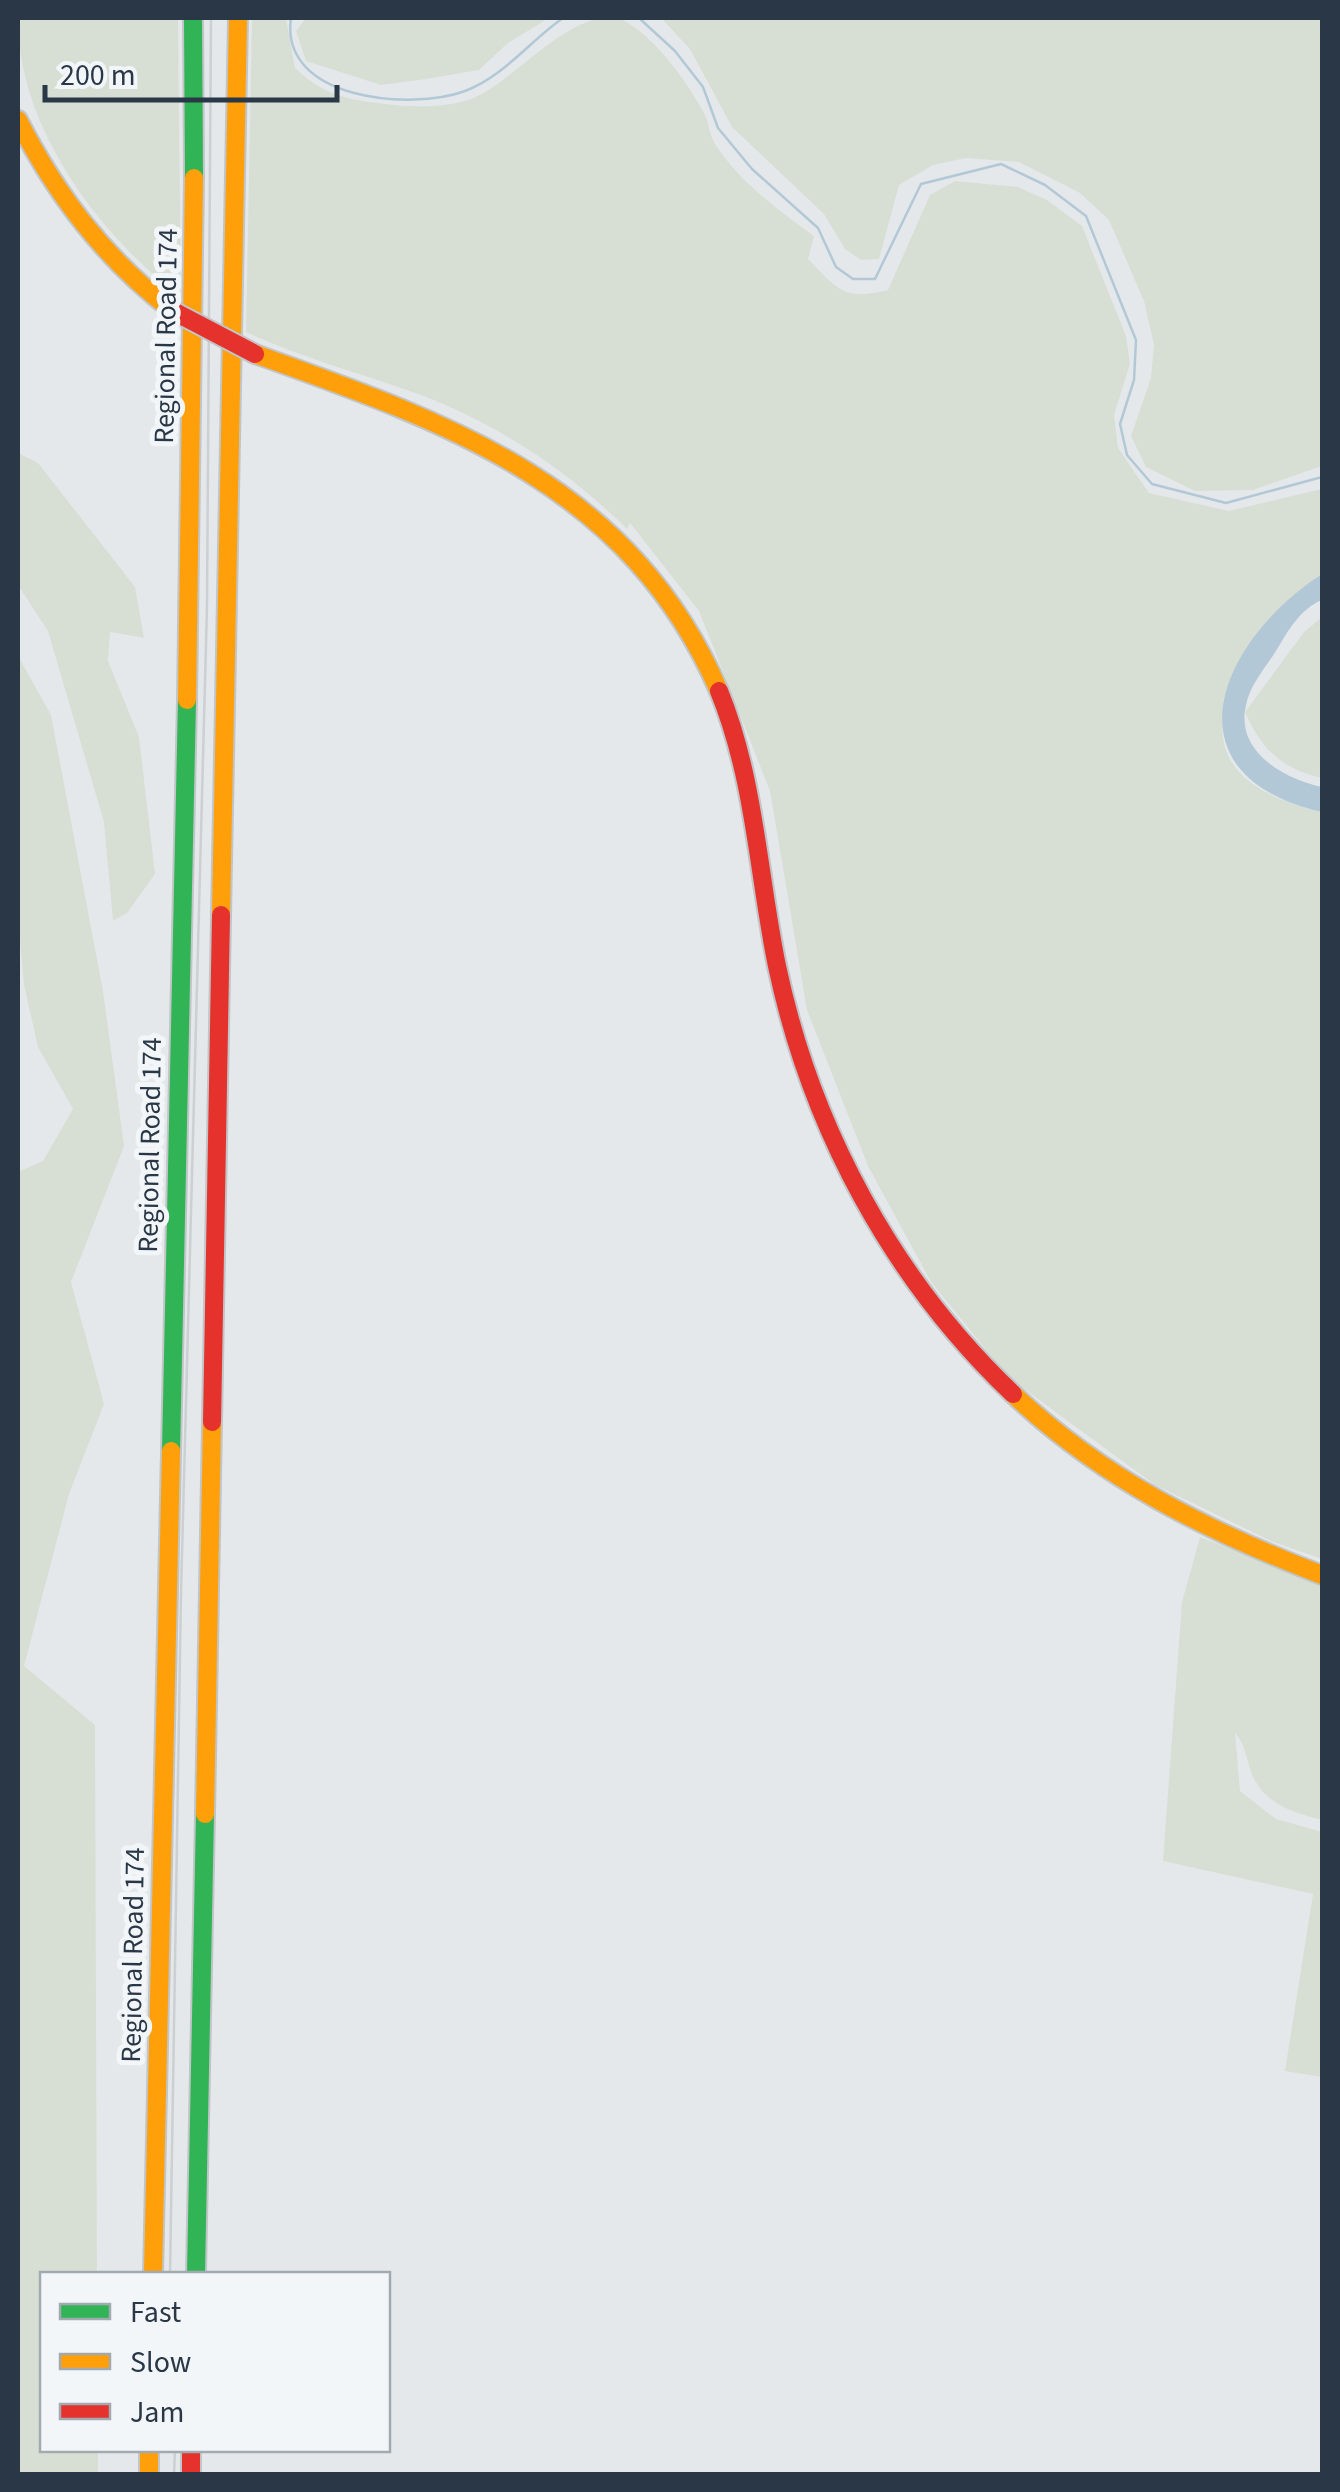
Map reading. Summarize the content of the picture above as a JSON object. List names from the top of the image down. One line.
{"streets":{"main road":["Regional Road 174"]},"legend":["Fast","Slow","Jam"],"scale_bar":"200 m"}
